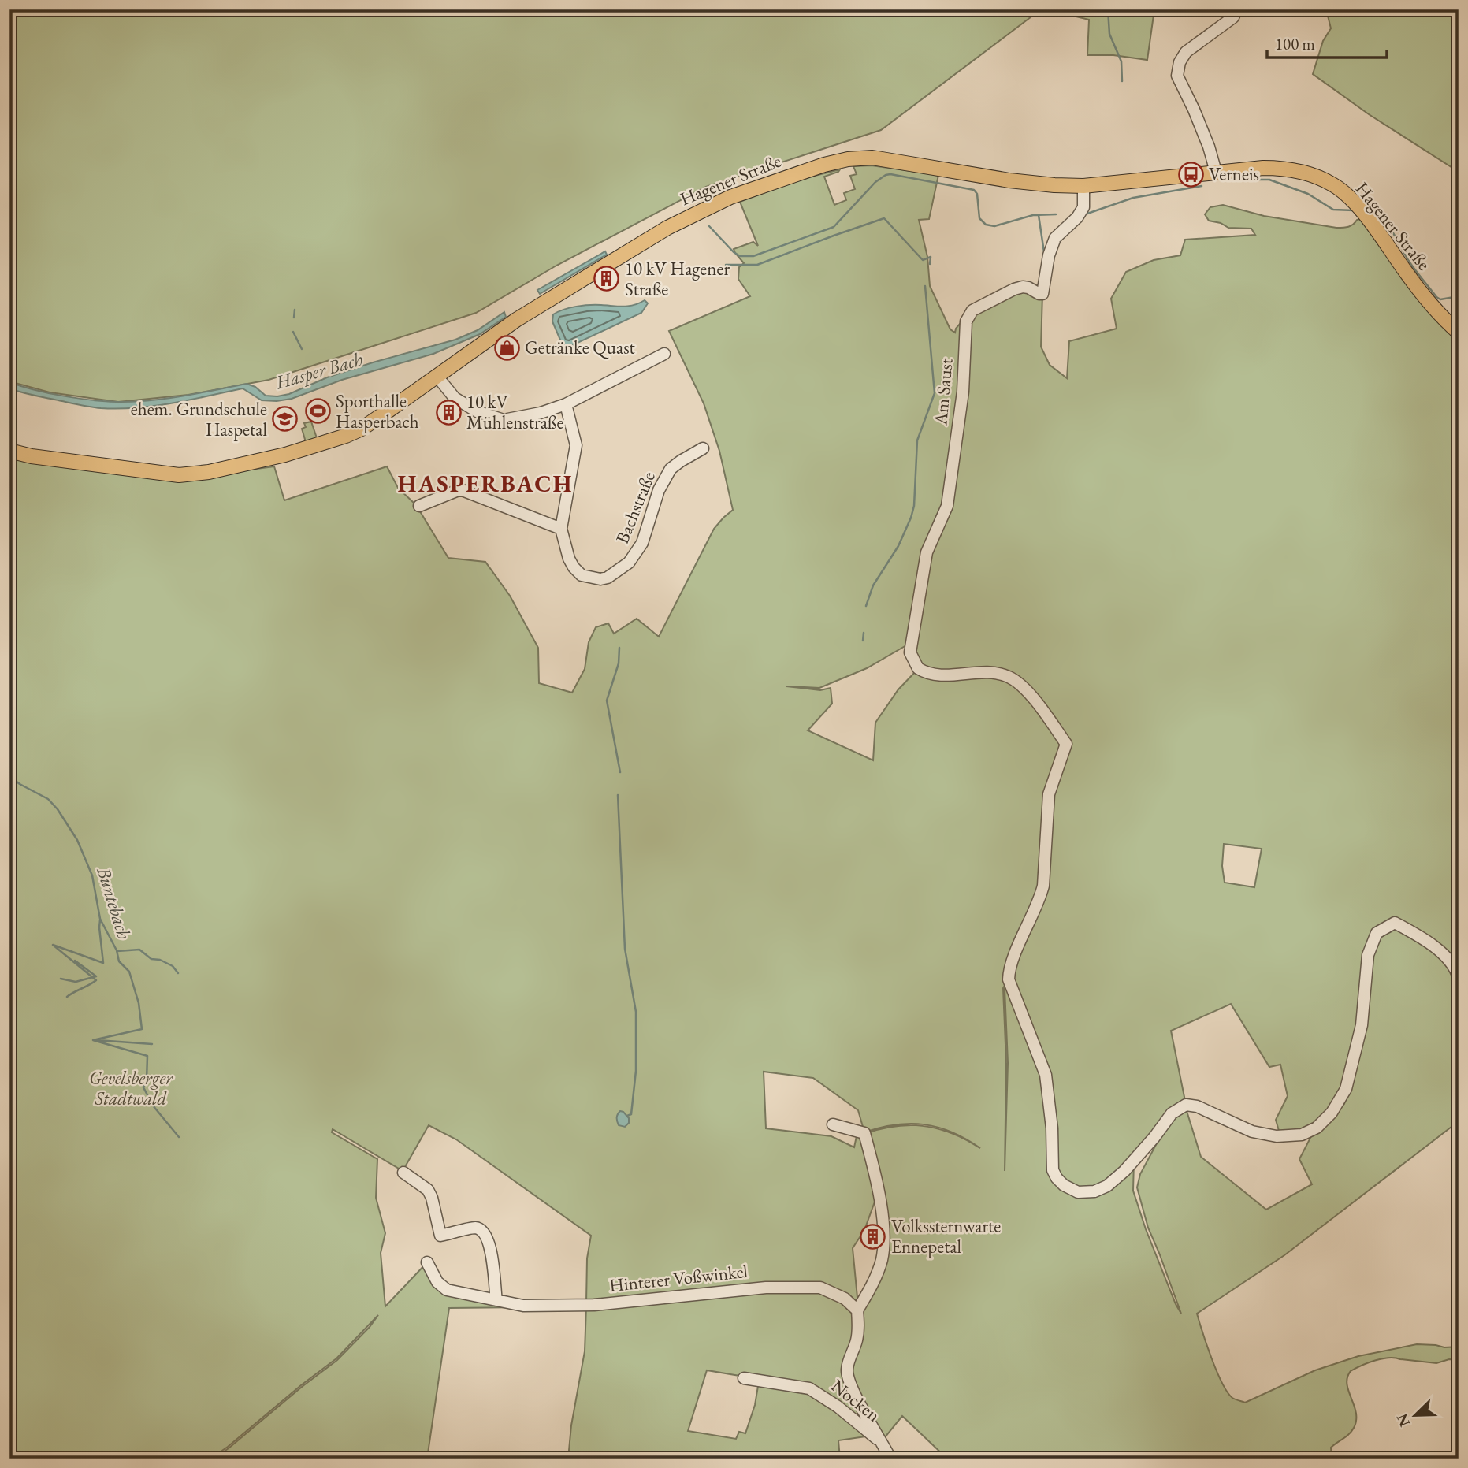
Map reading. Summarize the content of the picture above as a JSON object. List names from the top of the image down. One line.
{"streets":{"main road":["Hagener Straße"],"street":["Am Saust","Bachstraße","Hinterer Voßwinkel","Nocken"]},"crossings":[["Hagener Straße","Am Saust"]],"districts":["HASPERBACH"],"water":["Hasper Bach","Buntebach"],"parks":["Gevelsberger Stadtwald"],"places":{"bus stop":["Verneis"],"building":["10 kV Hagener Straße","10 kV Mühlenstraße","Volkssternwarte Ennepetal"],"shop":["Getränke Quast"],"sports":["Sporthalle Hasperbach"],"school or university":["ehem. Grundschule Haspetal"]},"scale_bar":"100 m","north":"bottom left"}
